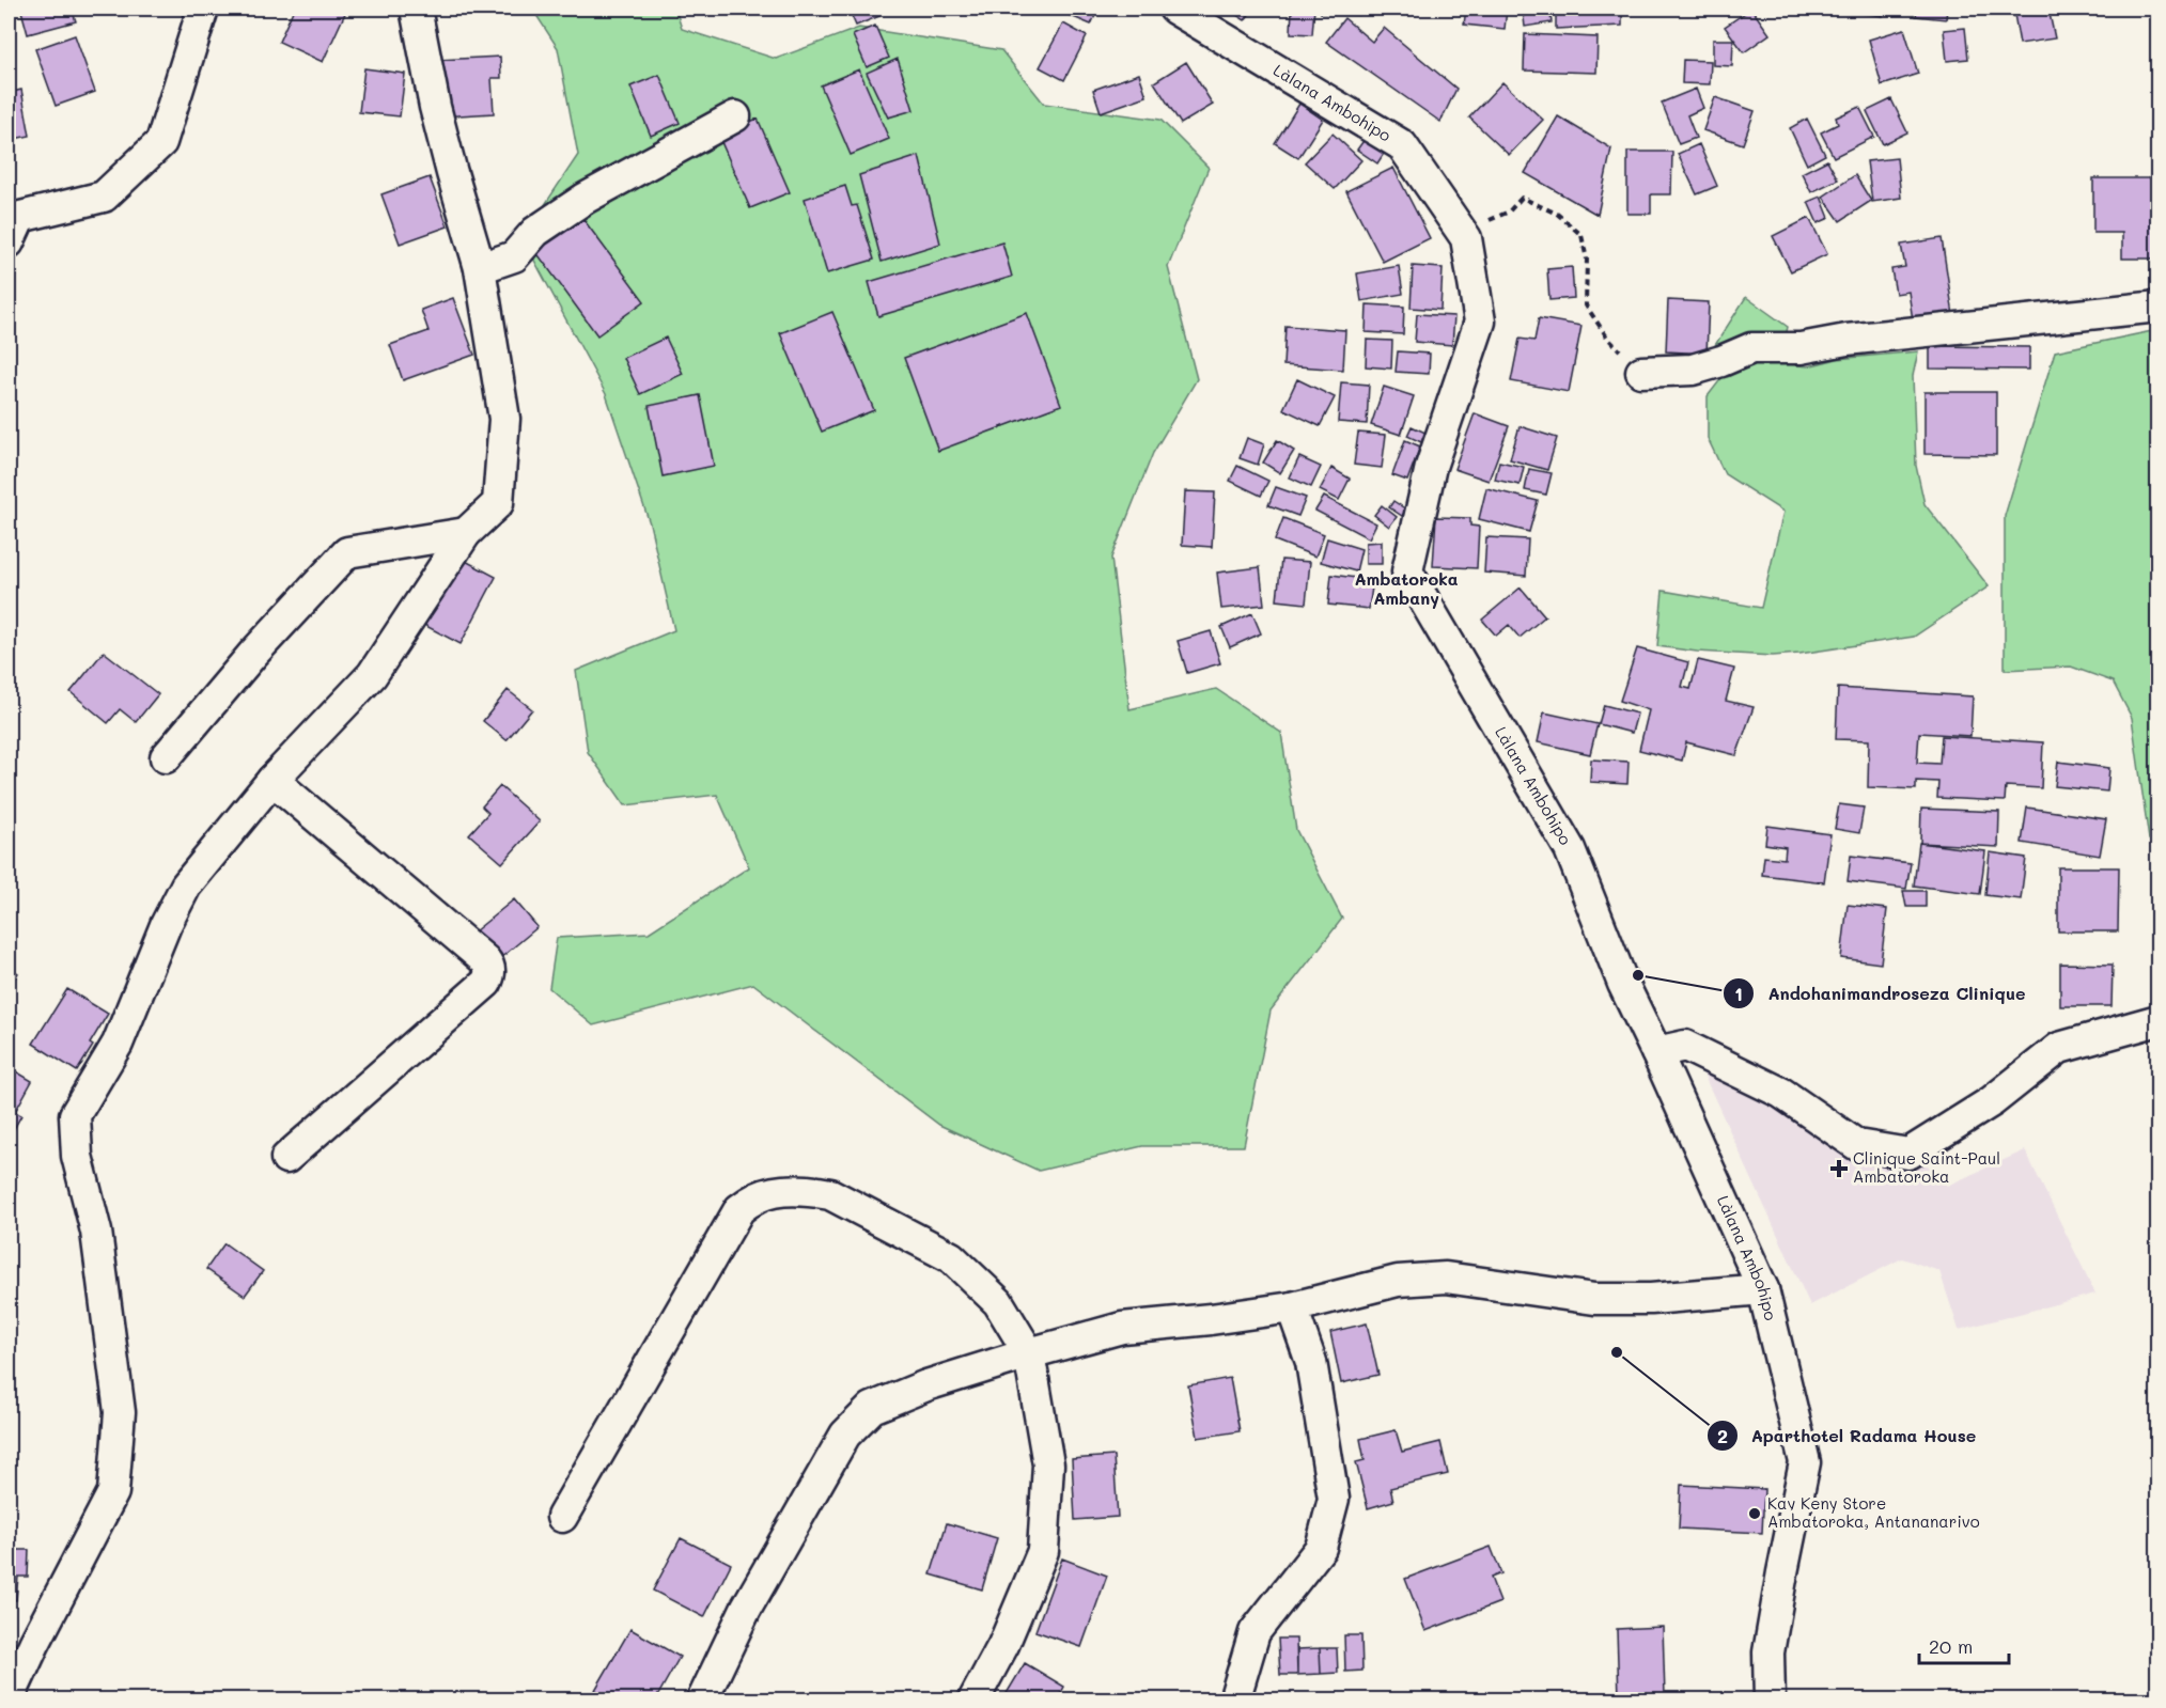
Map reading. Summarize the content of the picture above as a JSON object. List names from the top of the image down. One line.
{"streets":{"street":["Làlana Ambohipo"]},"districts":["Ambatoroka Ambany"],"places":{"other":["Andohanimandroseza Clinique","Aparthotel Radama House","Kay Keny Store Ambatoroka, Antananarivo"],"health":["Clinique Saint-Paul Ambatoroka"]},"scale_bar":"20 m"}
